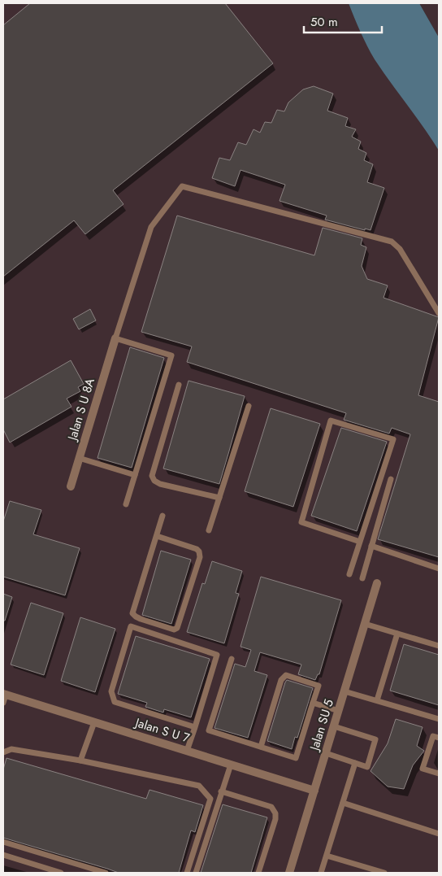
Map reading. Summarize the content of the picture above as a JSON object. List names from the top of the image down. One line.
{"streets":{"street":["Jalan S U 8A","Jalan SU 5","Jalan S U 7"]},"crossings":[["Jalan SU 5","Jalan S U 7"]],"scale_bar":"50 m"}
